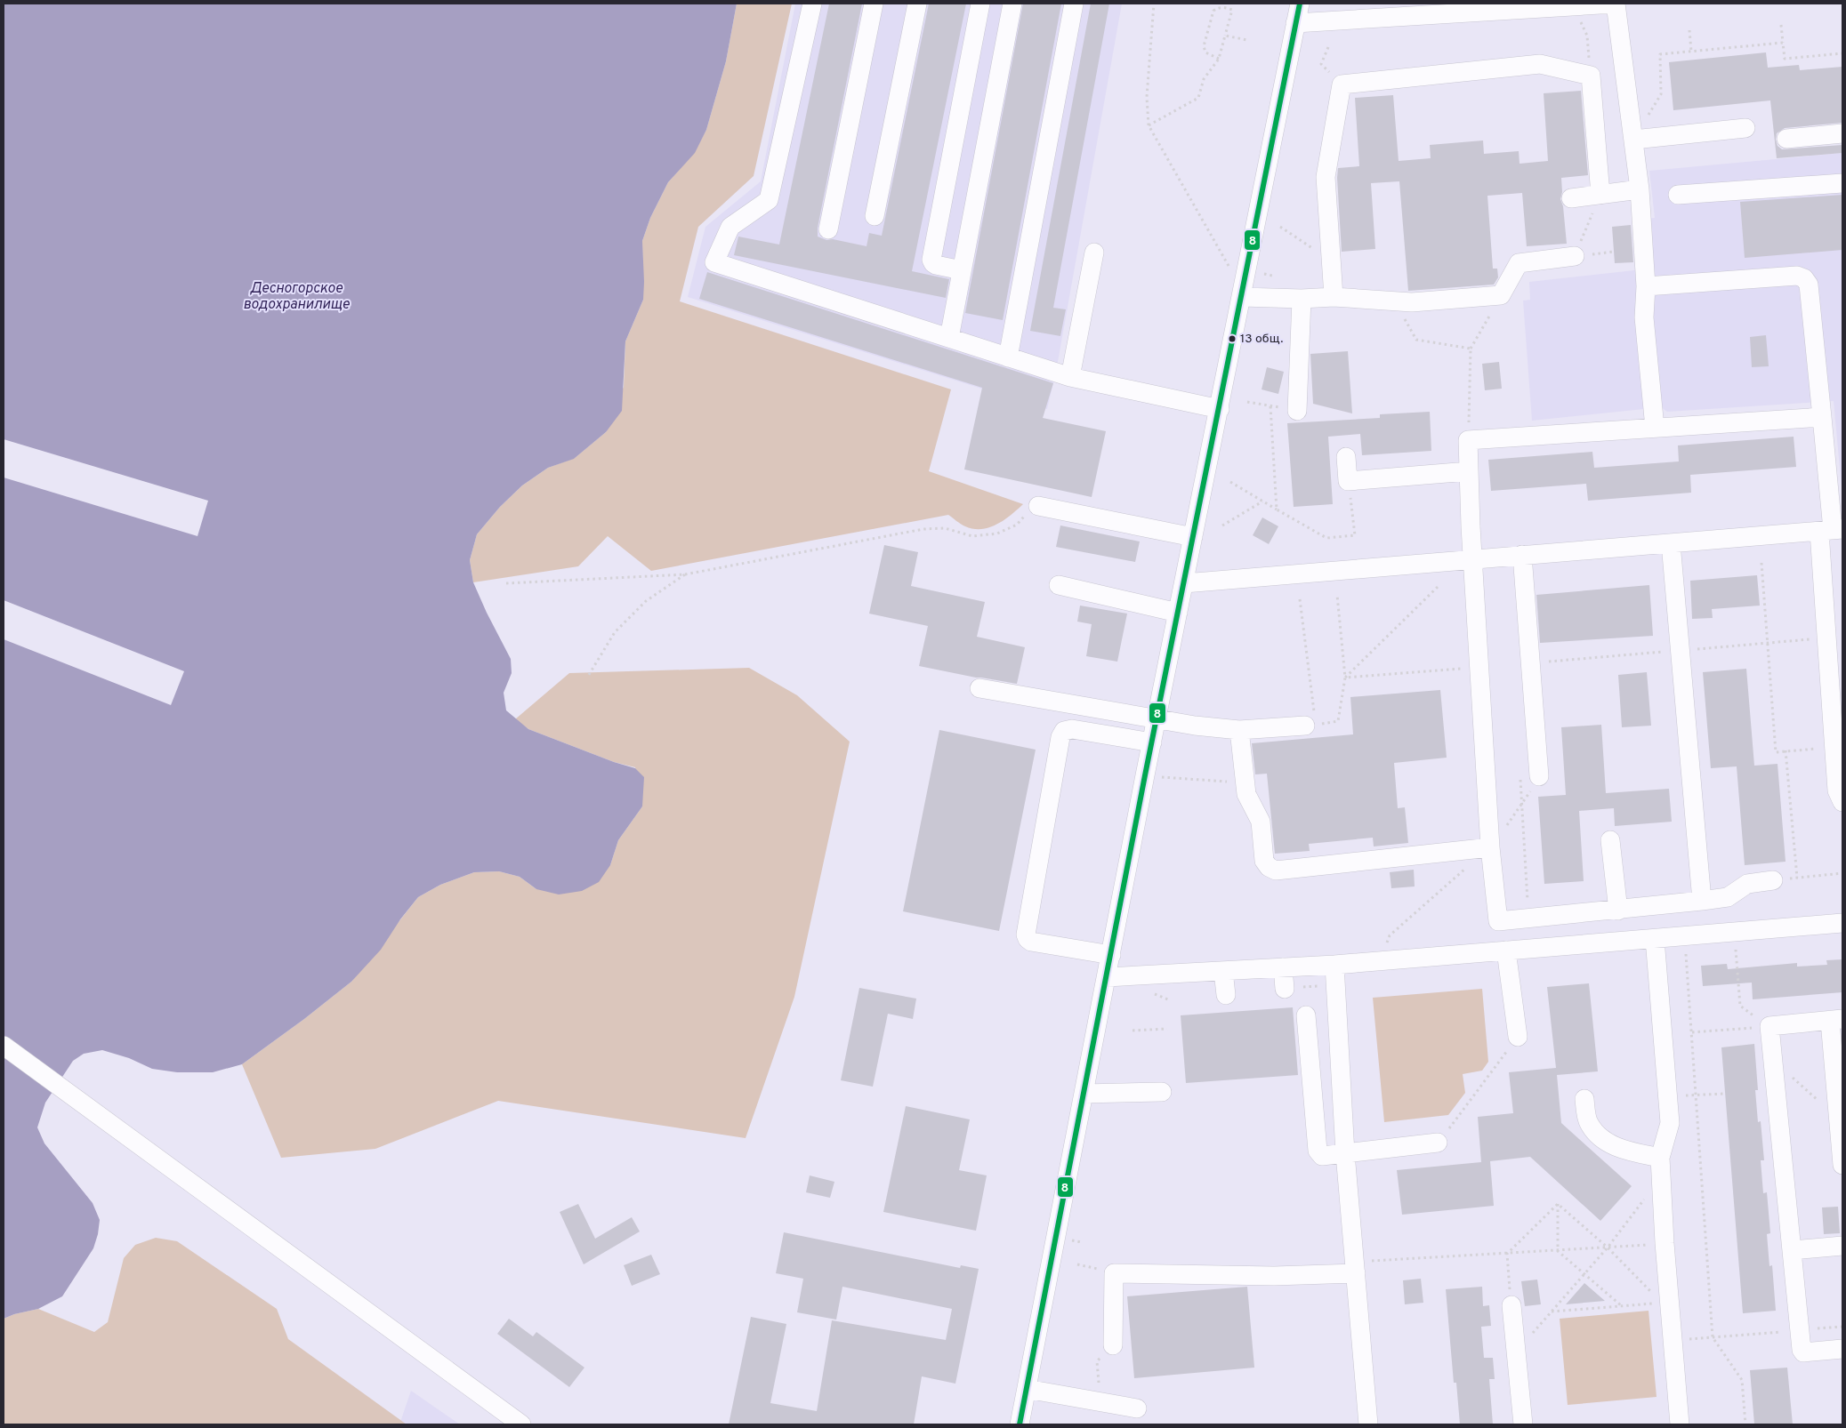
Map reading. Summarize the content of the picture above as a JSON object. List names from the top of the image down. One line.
{"water":["Десногорское водохранилище"],"places":["13 общ."],"lines":["transit line 8"]}
